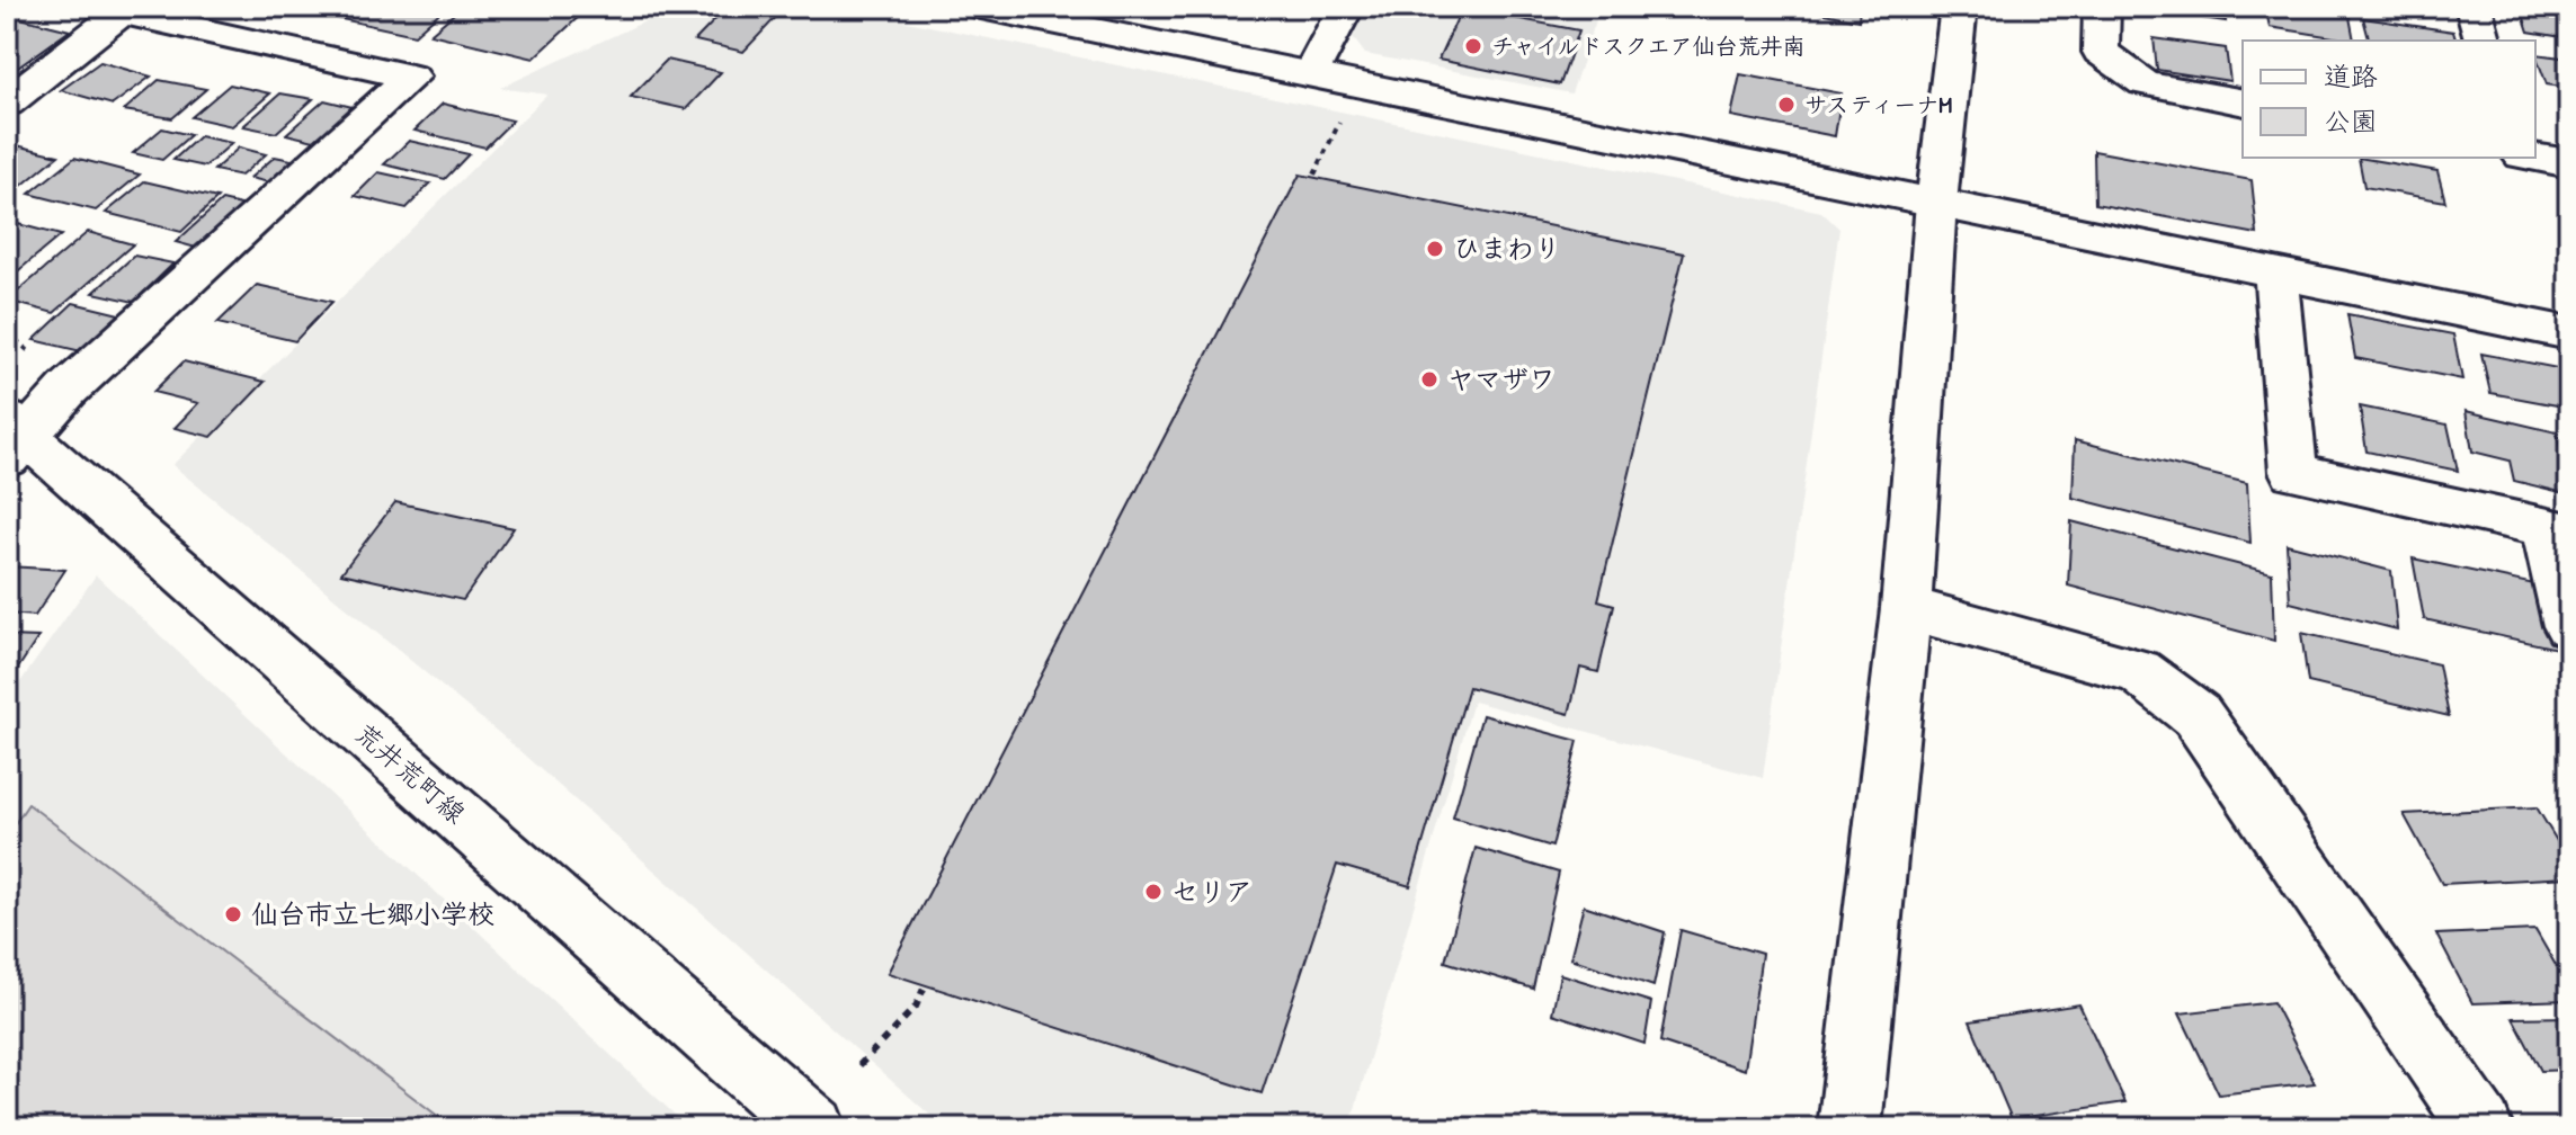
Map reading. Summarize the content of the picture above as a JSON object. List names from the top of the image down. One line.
{"streets":{"street":["荒井荒町線"]},"places":["チャイルドスクエア仙台荒井南","サスティーナM","ひまわり","ヤマザワ","セリア","仙台市立七郷小学校"],"legend":["道路","公園"]}
